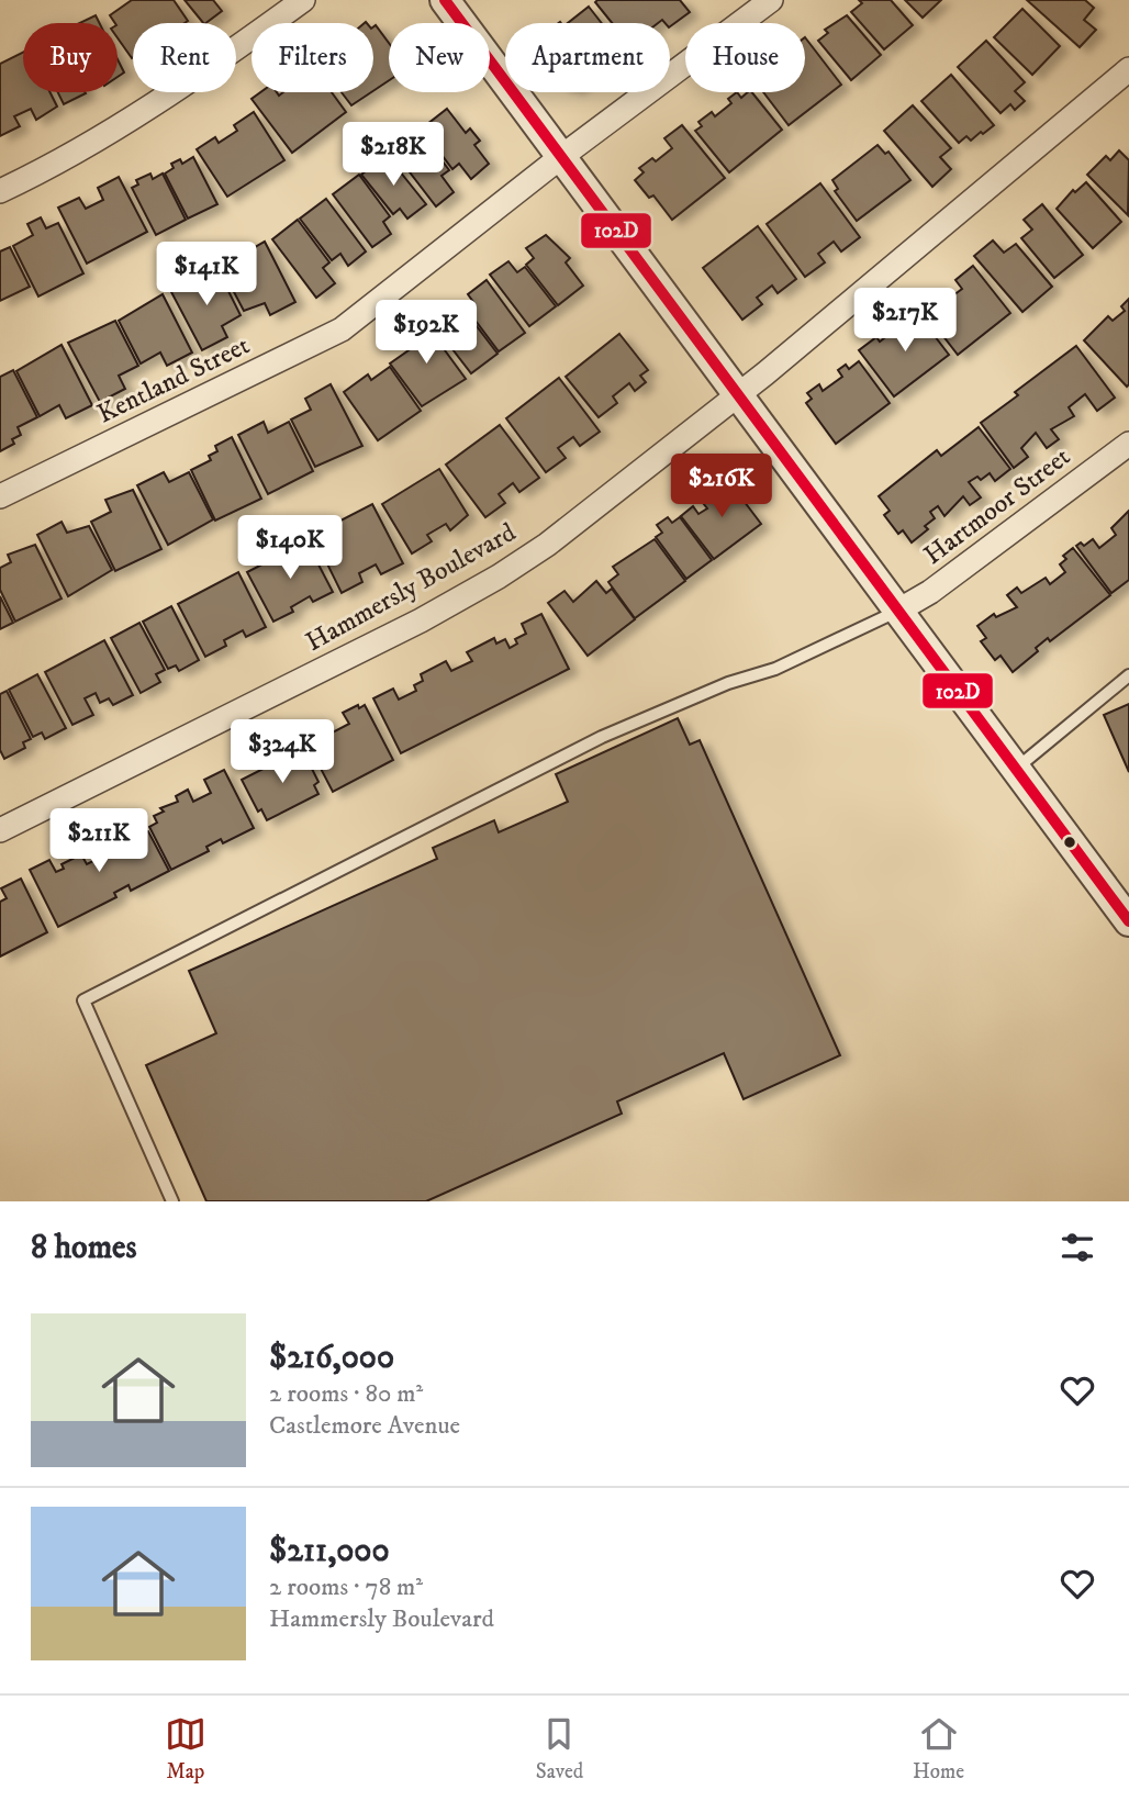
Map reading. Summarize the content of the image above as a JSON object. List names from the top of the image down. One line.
{"streets":{"street":["Kentland Street","Hartmoor Street","Hammersly Boulevard"]},"lines":["transit line 102D"],"page":{"chip":["Buy","Rent","Filters","New","Apartment","House"],"price":["$218K","$141K","$217K","$192K","$216K","$140K","$324K","$211K"],"heading":"8 homes","list":[{"name":"$216,000","note":"2 rooms · 80 m² · Castlemore Avenue"},{"name":"$211,000","note":"2 rooms · 78 m² · Hammersly Boulevard"}],"tabs":["Map","Saved","Home"]}}
